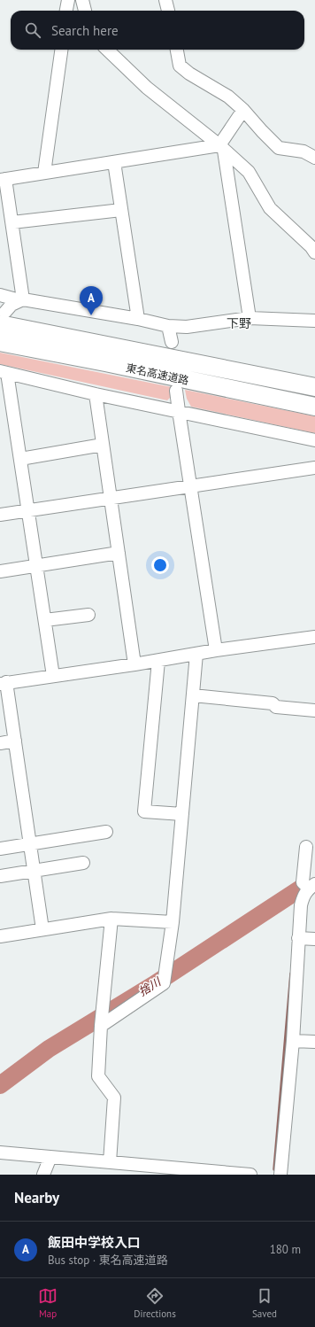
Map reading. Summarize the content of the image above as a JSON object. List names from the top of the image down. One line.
{"streets":{"highway":["東名高速道路"]},"districts":["下野"],"water":["捨川"],"page":{"search":"Search here","pins":"A","heading":"Nearby","list":[{"mark":"A","name":"飯田中学校入口","note":"Bus stop · 東名高速道路","value":"180 m"}],"nav":["Map","Directions","Saved"]}}
